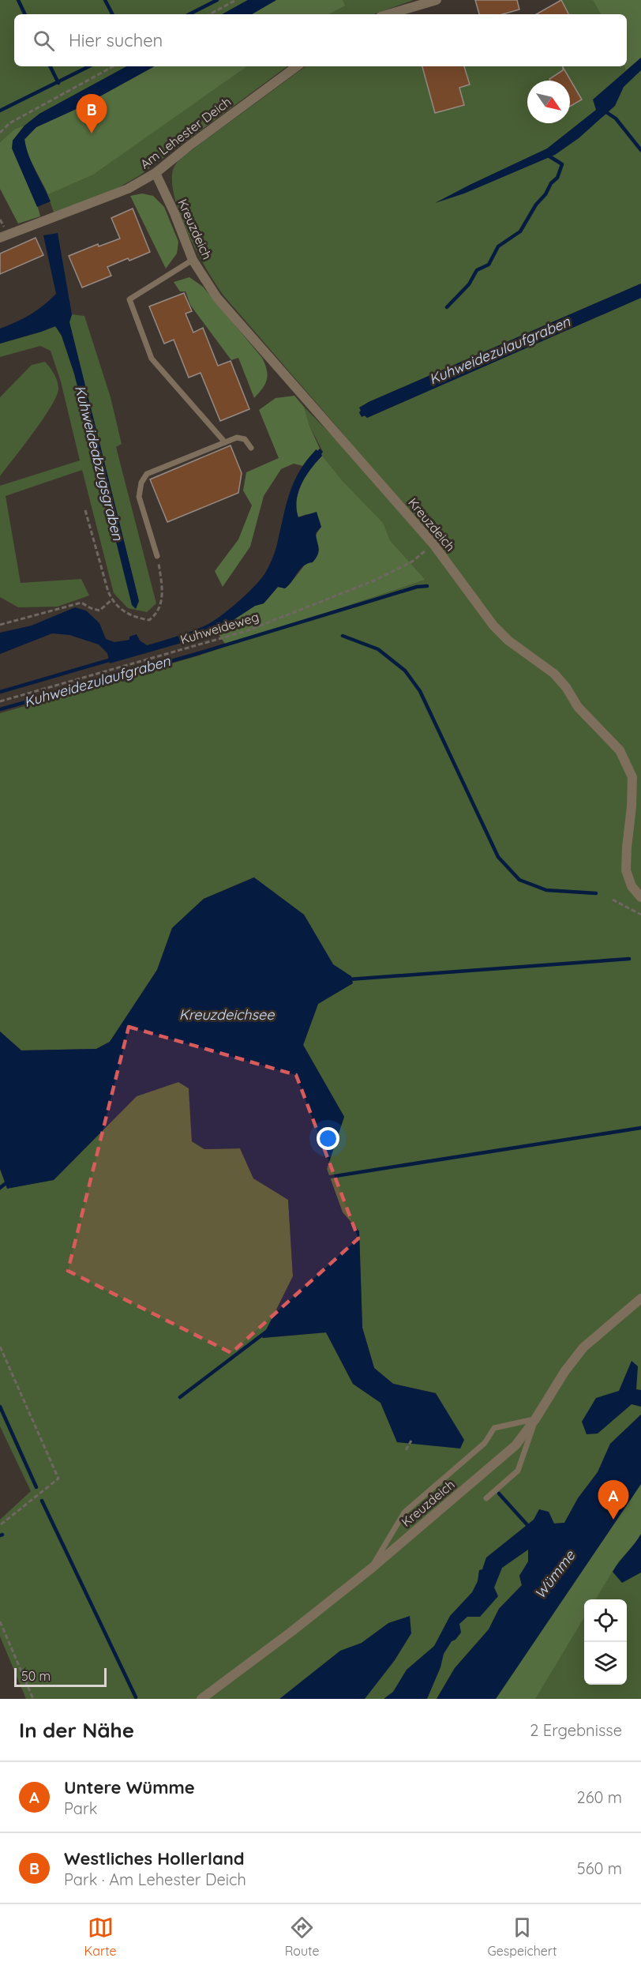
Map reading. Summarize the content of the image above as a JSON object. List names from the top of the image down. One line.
{"streets":{"street":["Am Lehester Deich","Kreuzdeich"],"path":["Kuhweideweg"]},"crossings":[["Am Lehester Deich","Kreuzdeich"],["Kreuzdeich","Kuhweideweg"]],"water":["Kuhweidezulaufgraben","Kuhweideabzugsgraben","Kreuzdeichsee","Wümme"],"scale_bar":"50 m","north":"bottom right","page":{"search":"Hier suchen","pins":["B","A"],"scale":"50 m","heading":["In der Nähe","2 Ergebnisse"],"list":[{"mark":"A","name":"Untere Wümme","note":"Park","value":"260 m"},{"mark":"B","name":"Westliches Hollerland","note":"Park · Am Lehester Deich","value":"560 m"}],"nav":["Karte","Route","Gespeichert"]}}
